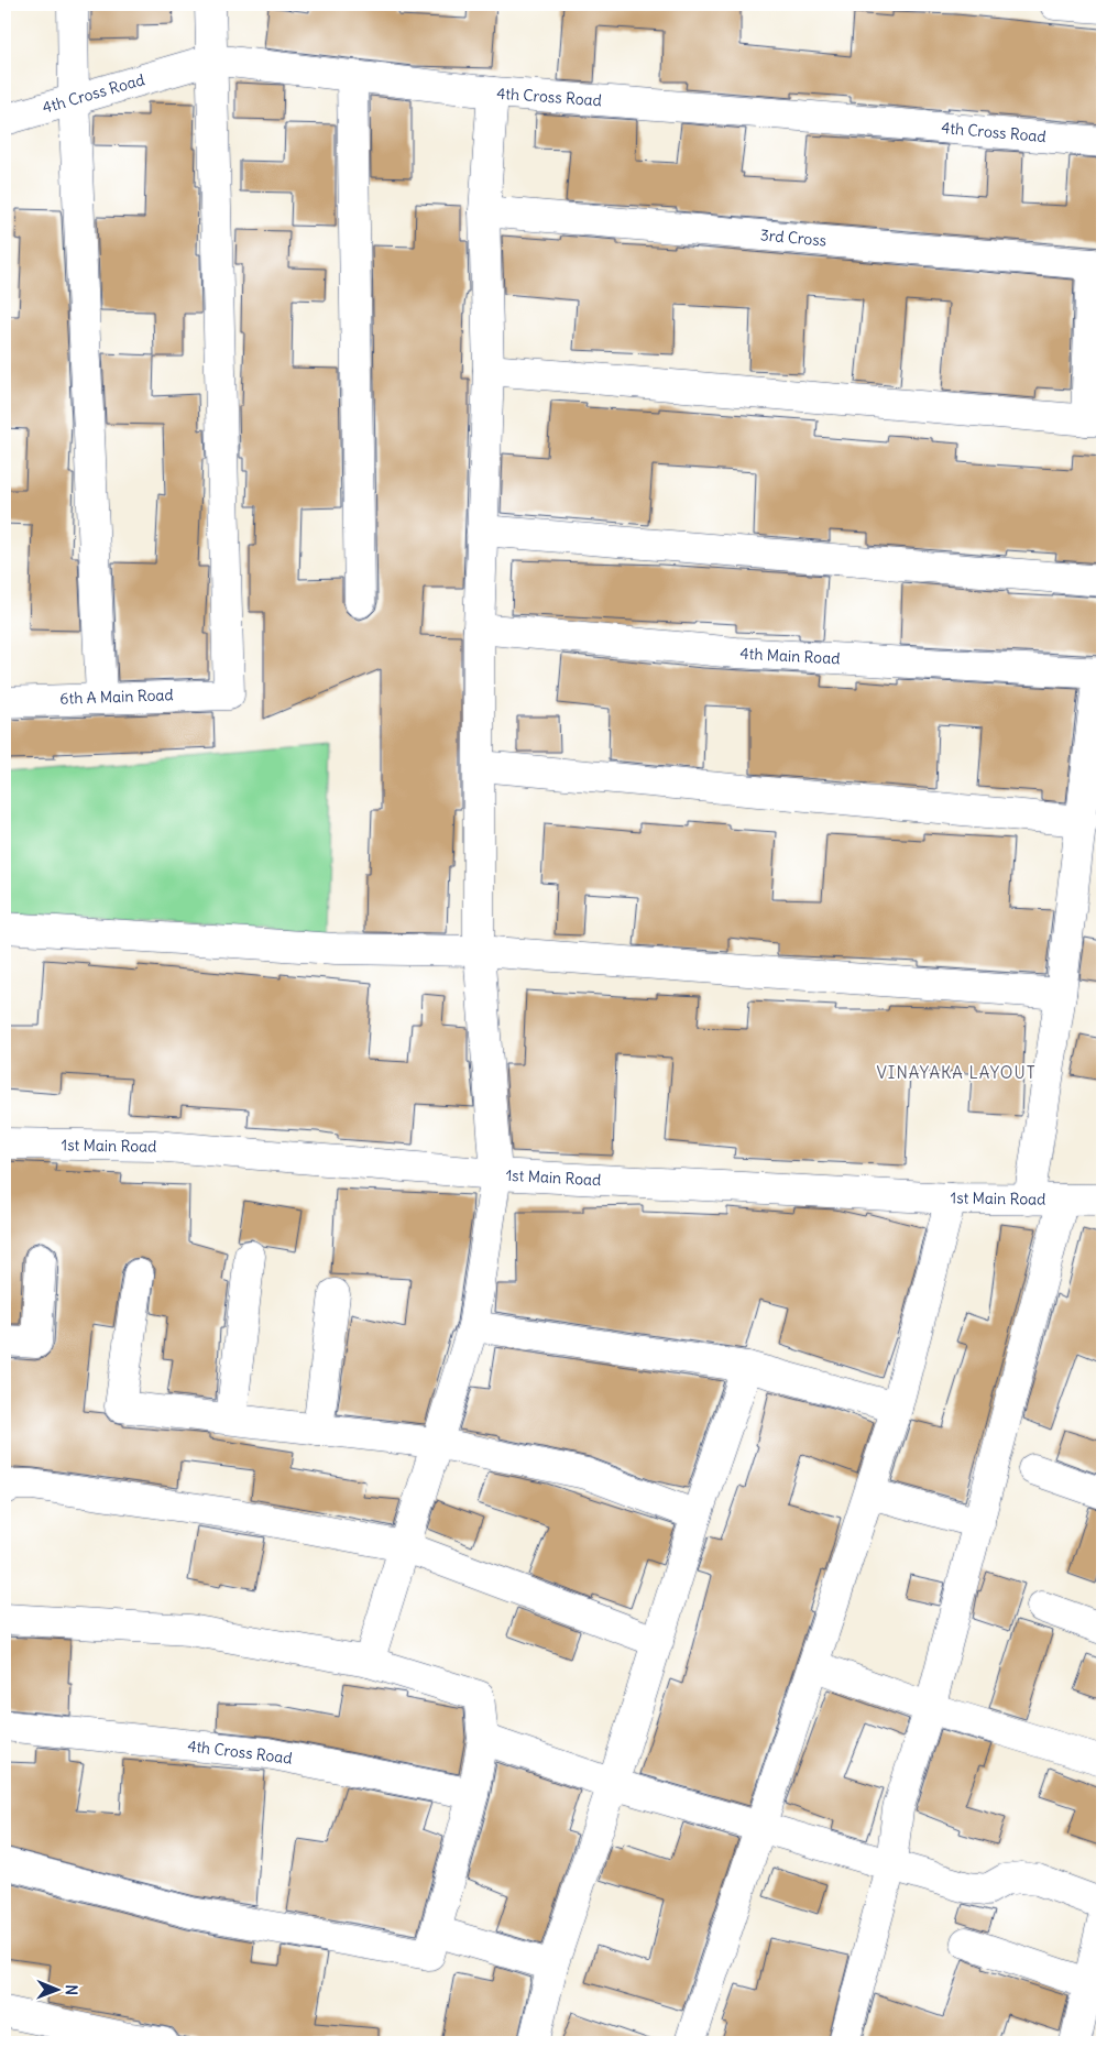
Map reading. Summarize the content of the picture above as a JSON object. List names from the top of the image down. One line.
{"streets":{"street":["4th Cross Road","3rd Cross","4th Main Road","6th A Main Road","1st Main Road"]},"crossings":[["4th Cross Road","6th A Main Road"]],"districts":["VINAYAKA LAYOUT"],"north":"right"}
